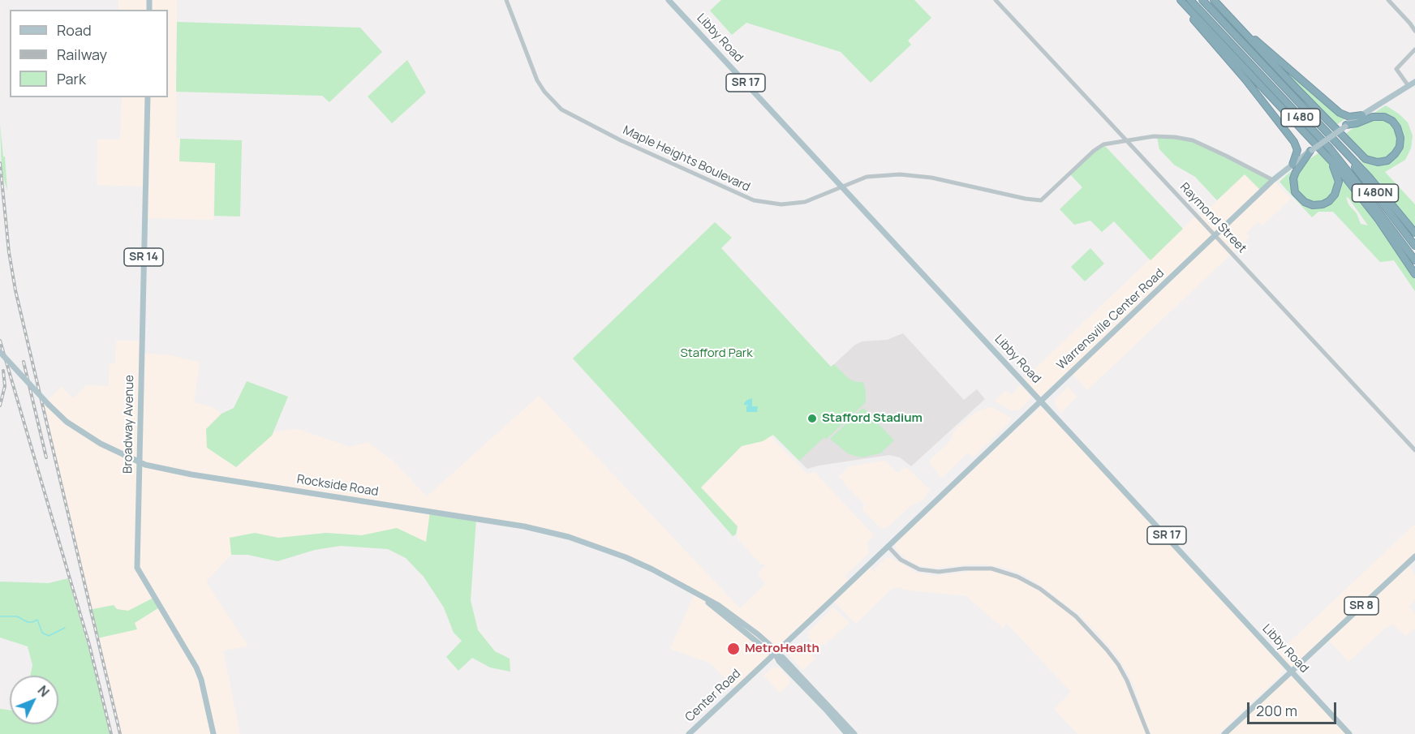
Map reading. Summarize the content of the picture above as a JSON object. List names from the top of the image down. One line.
{"streets":{"highway":["I 480","I 480N"],"main road":["Libby Road","SR 17","SR 14","Warrensville Center Road","Broadway Avenue","Rockside Road","SR 8","Center Road"],"street":["Maple Heights Boulevard","Raymond Street"]},"crossings":[["Libby Road","Maple Heights Boulevard"],["Libby Road","Warrensville Center Road"],["Libby Road","SR 8"],["I 480","I 480N"],["Maple Heights Boulevard","Raymond Street"],["Maple Heights Boulevard","Warrensville Center Road"],["Raymond Street","Warrensville Center Road"],["Warrensville Center Road","Rockside Road"],["Warrensville Center Road","Center Road"],["Broadway Avenue","Rockside Road"],["Rockside Road","Center Road"]],"parks":["Stafford Park"],"places":["Stafford Stadium","MetroHealth"],"legend":["Road","Railway","Park"],"scale_bar":"200 m","north":"top right"}
